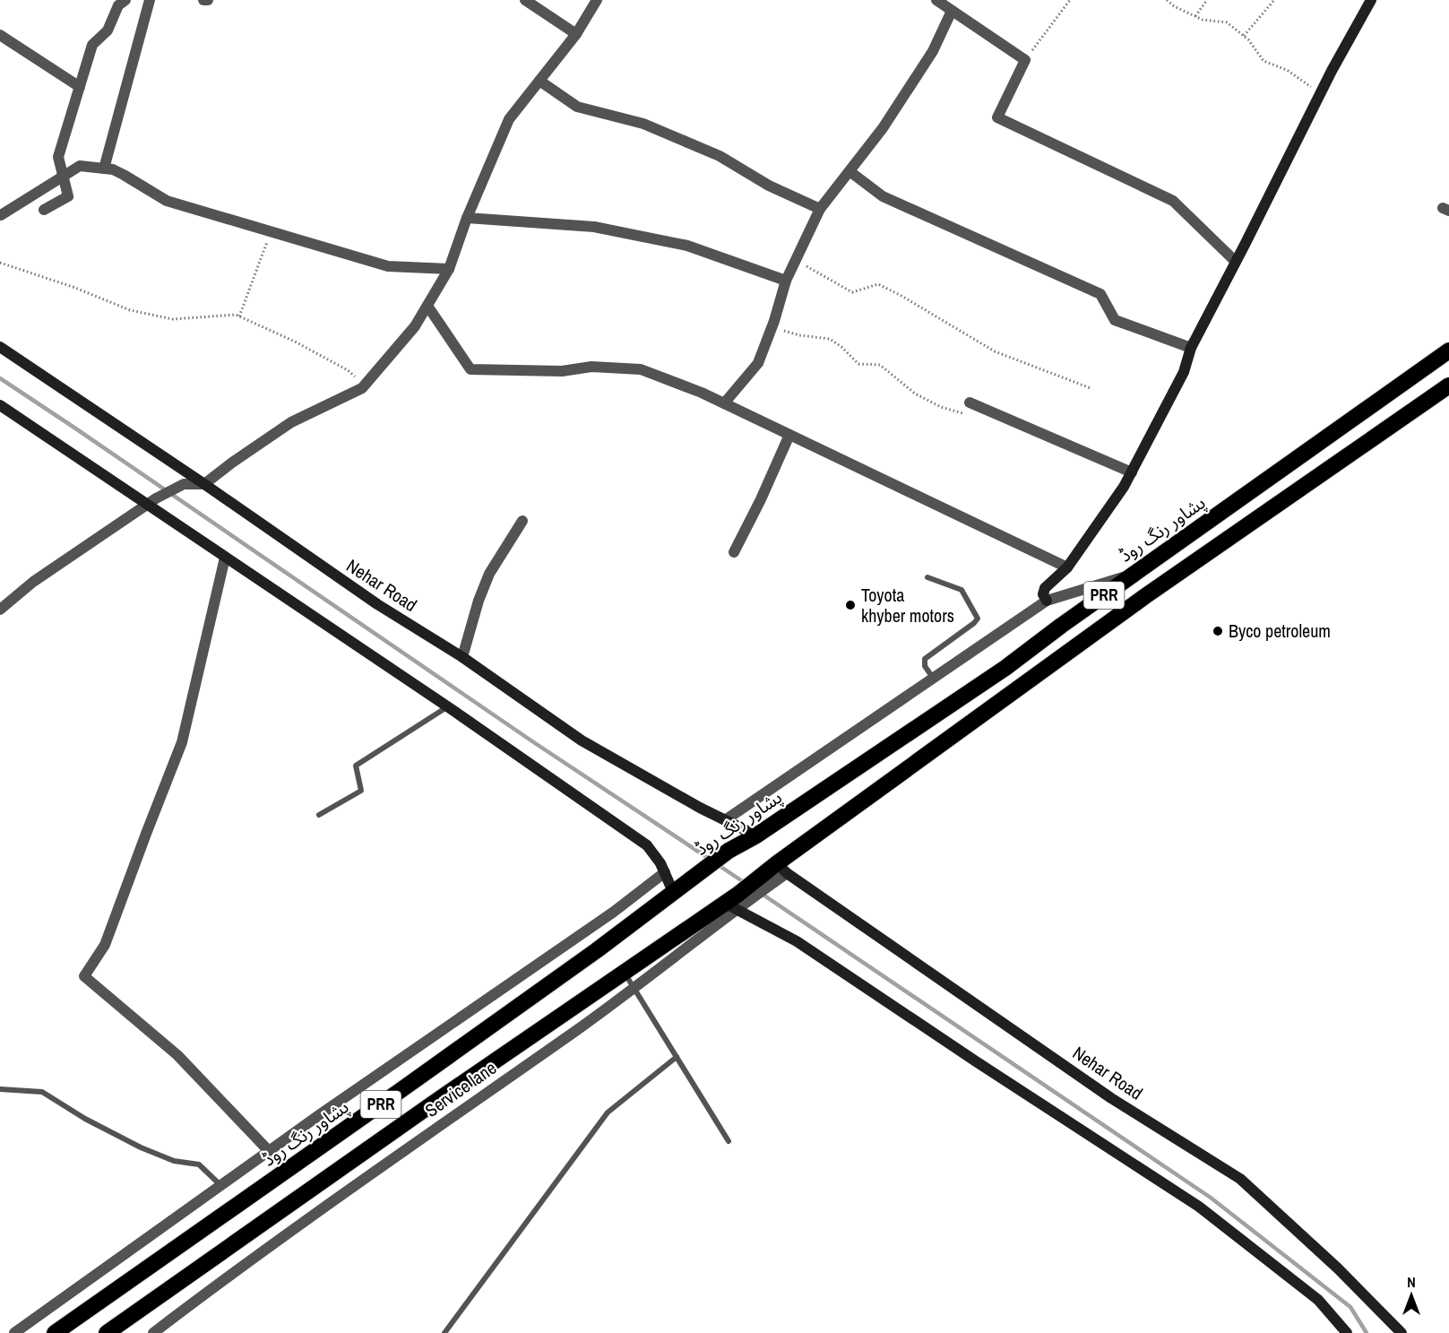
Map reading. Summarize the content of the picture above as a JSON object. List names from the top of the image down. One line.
{"streets":{"highway":["پشاور رنگ روڈ","PRR"],"main road":["Nehar Road"],"street":["Service lane"]},"crossings":[["پشاور رنگ روڈ","Nehar Road"],["Nehar Road","PRR"],["PRR","Service lane"]],"places":["Toyota khyber motors","Byco petroleum"],"north":"top"}
